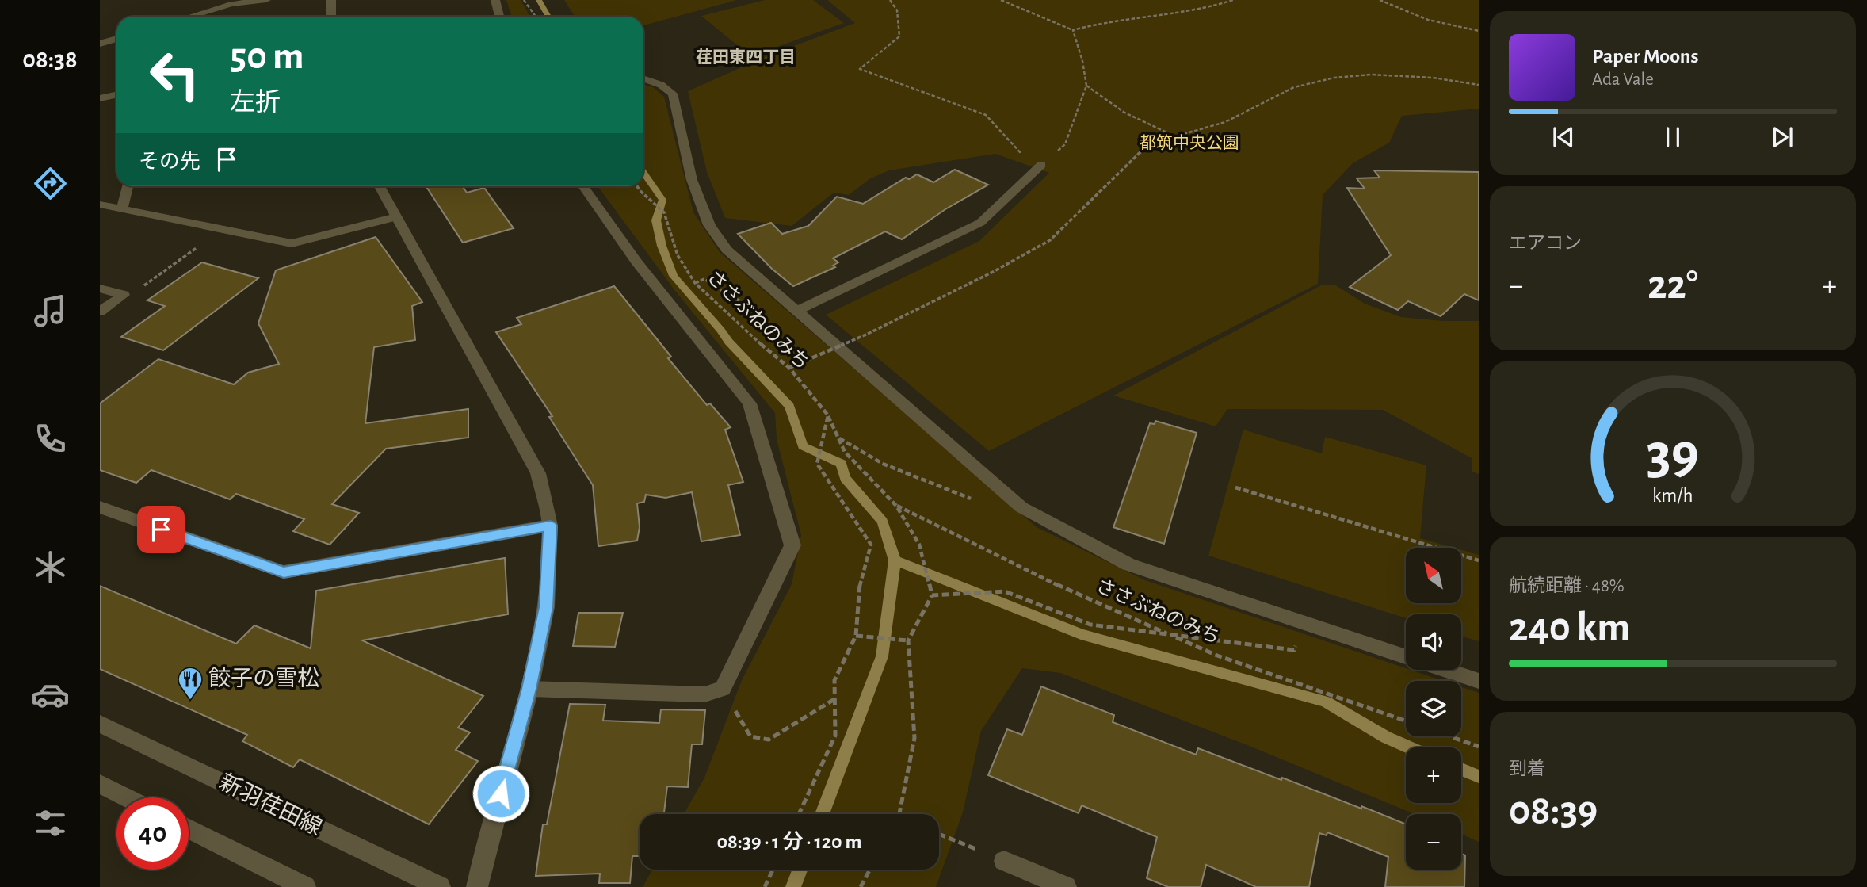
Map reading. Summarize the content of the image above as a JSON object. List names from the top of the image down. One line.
{"streets":{"street":["新羽荏田線"],"path":["ささぶねのみち"]},"districts":["荏田東四丁目"],"parks":["都筑中央公園"],"places":{"restaurant":["餃子の雪松"]},"north":"top left","page":{"tabs":"08:38","turn":["50 m","左折"],"song":["Paper Moons","Ada Vale"],"then":"その先","tile":["エアコン",["航続距離 · 48%","240 km"],["到着","08:39"]],"heat":["−","22°","+"],"map_buttons":["+","−"],"limit":"40","trip":"08:39 · 1 分 · 120 m","gauge":["39","km/h"]}}
